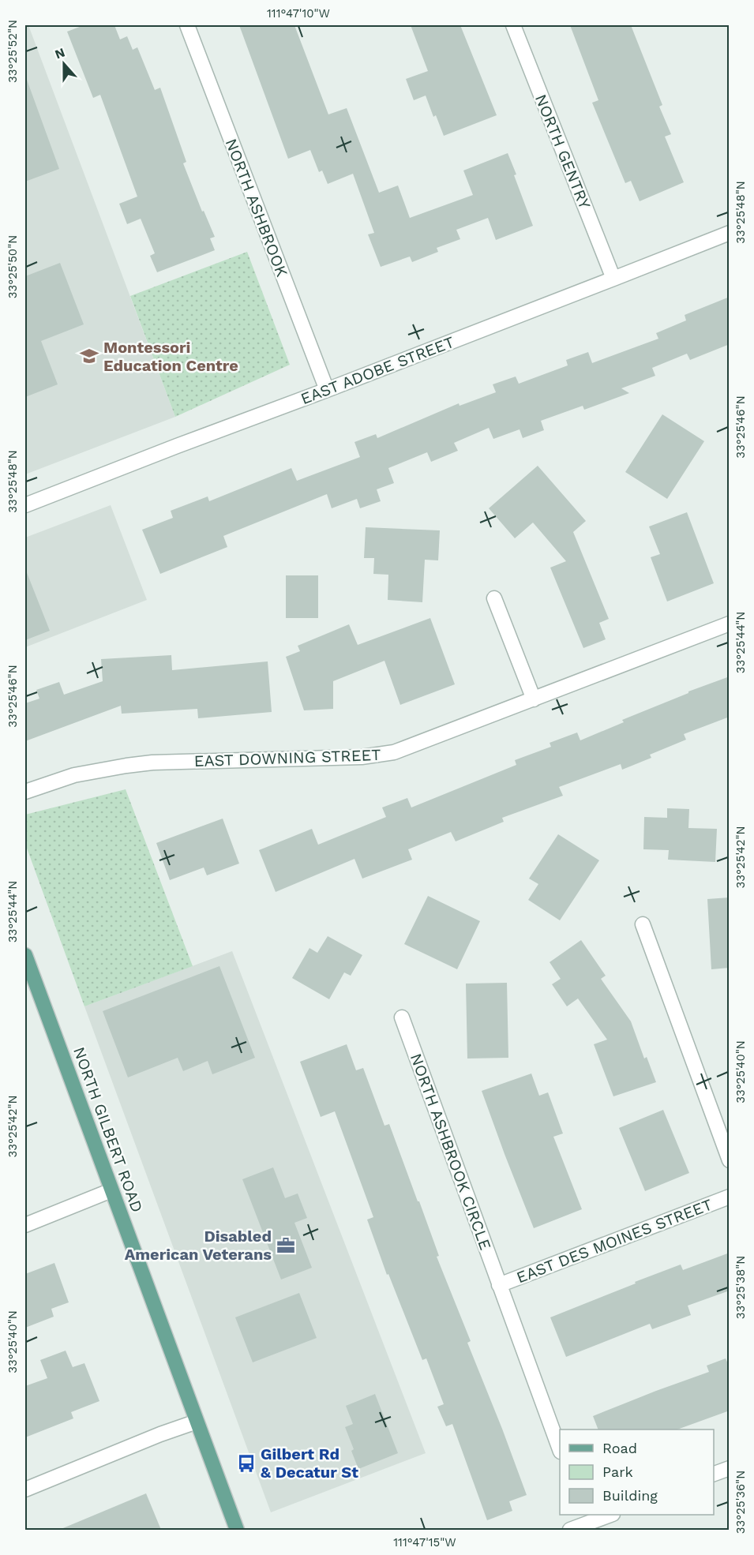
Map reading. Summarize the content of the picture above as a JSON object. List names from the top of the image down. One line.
{"streets":{"main road":["NORTH GILBERT ROAD"],"street":["NORTH GENTRY","NORTH ASHBROOK","EAST ADOBE STREET","EAST DOWNING STREET","NORTH ASHBROOK CIRCLE","EAST DES MOINES STREET"]},"crossings":[["NORTH GENTRY","EAST ADOBE STREET"],["NORTH ASHBROOK","EAST ADOBE STREET"],["NORTH ASHBROOK CIRCLE","EAST DES MOINES STREET"]],"places":{"school or university":["Montessori Education Centre"],"office":["Disabled American Veterans"],"bus stop":["Gilbert Rd & Decatur St"]},"legend":["Road","Park","Building"],"north":"top","coordinates":["111°47'10\"W","33°25'52\"N","33°25'48\"N","33°25'50\"N","33°25'46\"N","33°25'44\"N","33°25'42\"N","33°25'40\"N","33°25'38\"N","33°25'36\"N","111°47'15\"W"]}
